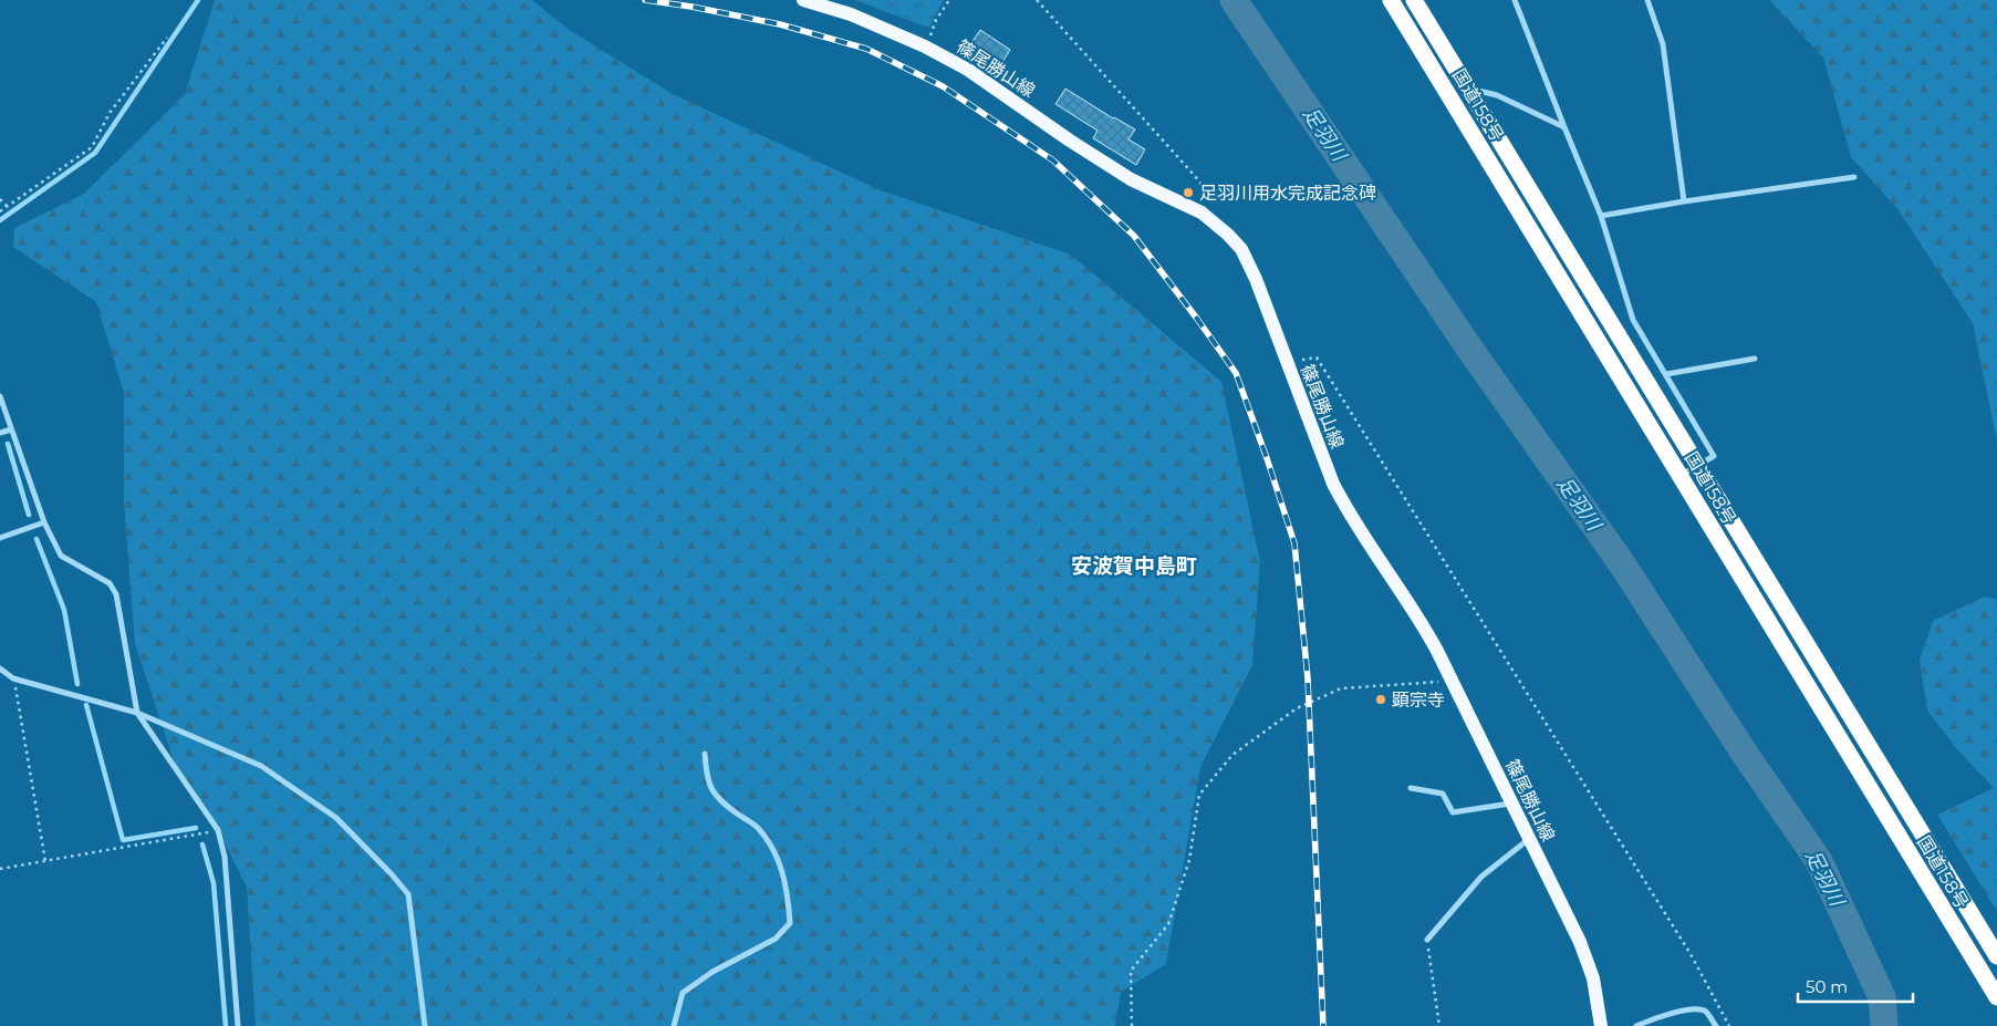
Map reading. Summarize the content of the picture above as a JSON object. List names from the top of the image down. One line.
{"streets":{"highway":["国道158号"],"main road":["篠尾勝山線"]},"districts":["安波賀中島町"],"water":["足羽川"],"places":["足羽川用水完成記念碑","顕宗寺"],"scale_bar":"50 m"}
